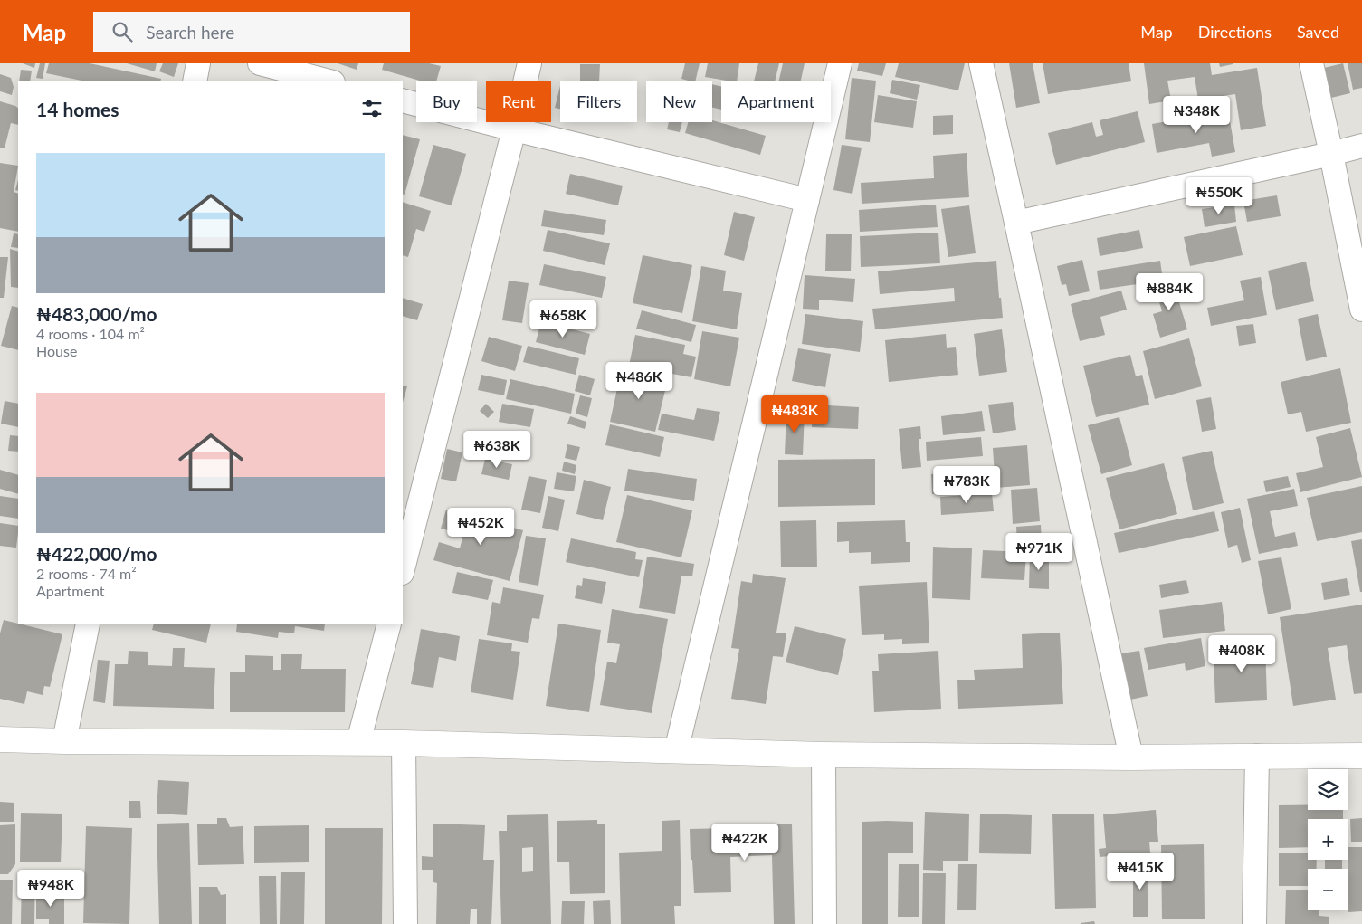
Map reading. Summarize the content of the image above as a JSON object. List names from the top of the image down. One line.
{"page":{"header":"Map","search":"Search here","nav":["Map","Directions","Saved"],"chip":["Buy","Rent","Filters","New","Apartment"],"heading":"14 homes","price":["₦348K","₦550K","₦884K","₦658K","₦486K","₦483K","₦638K","₦783K","₦452K","₦971K","₦408K","₦422K","₦415K","₦948K"],"list":[{"name":"₦483,000/mo","note":"4 rooms · 104 m² · House"},{"name":"₦422,000/mo","note":"2 rooms · 74 m² · Apartment"}],"map_buttons":["+","−"]}}
